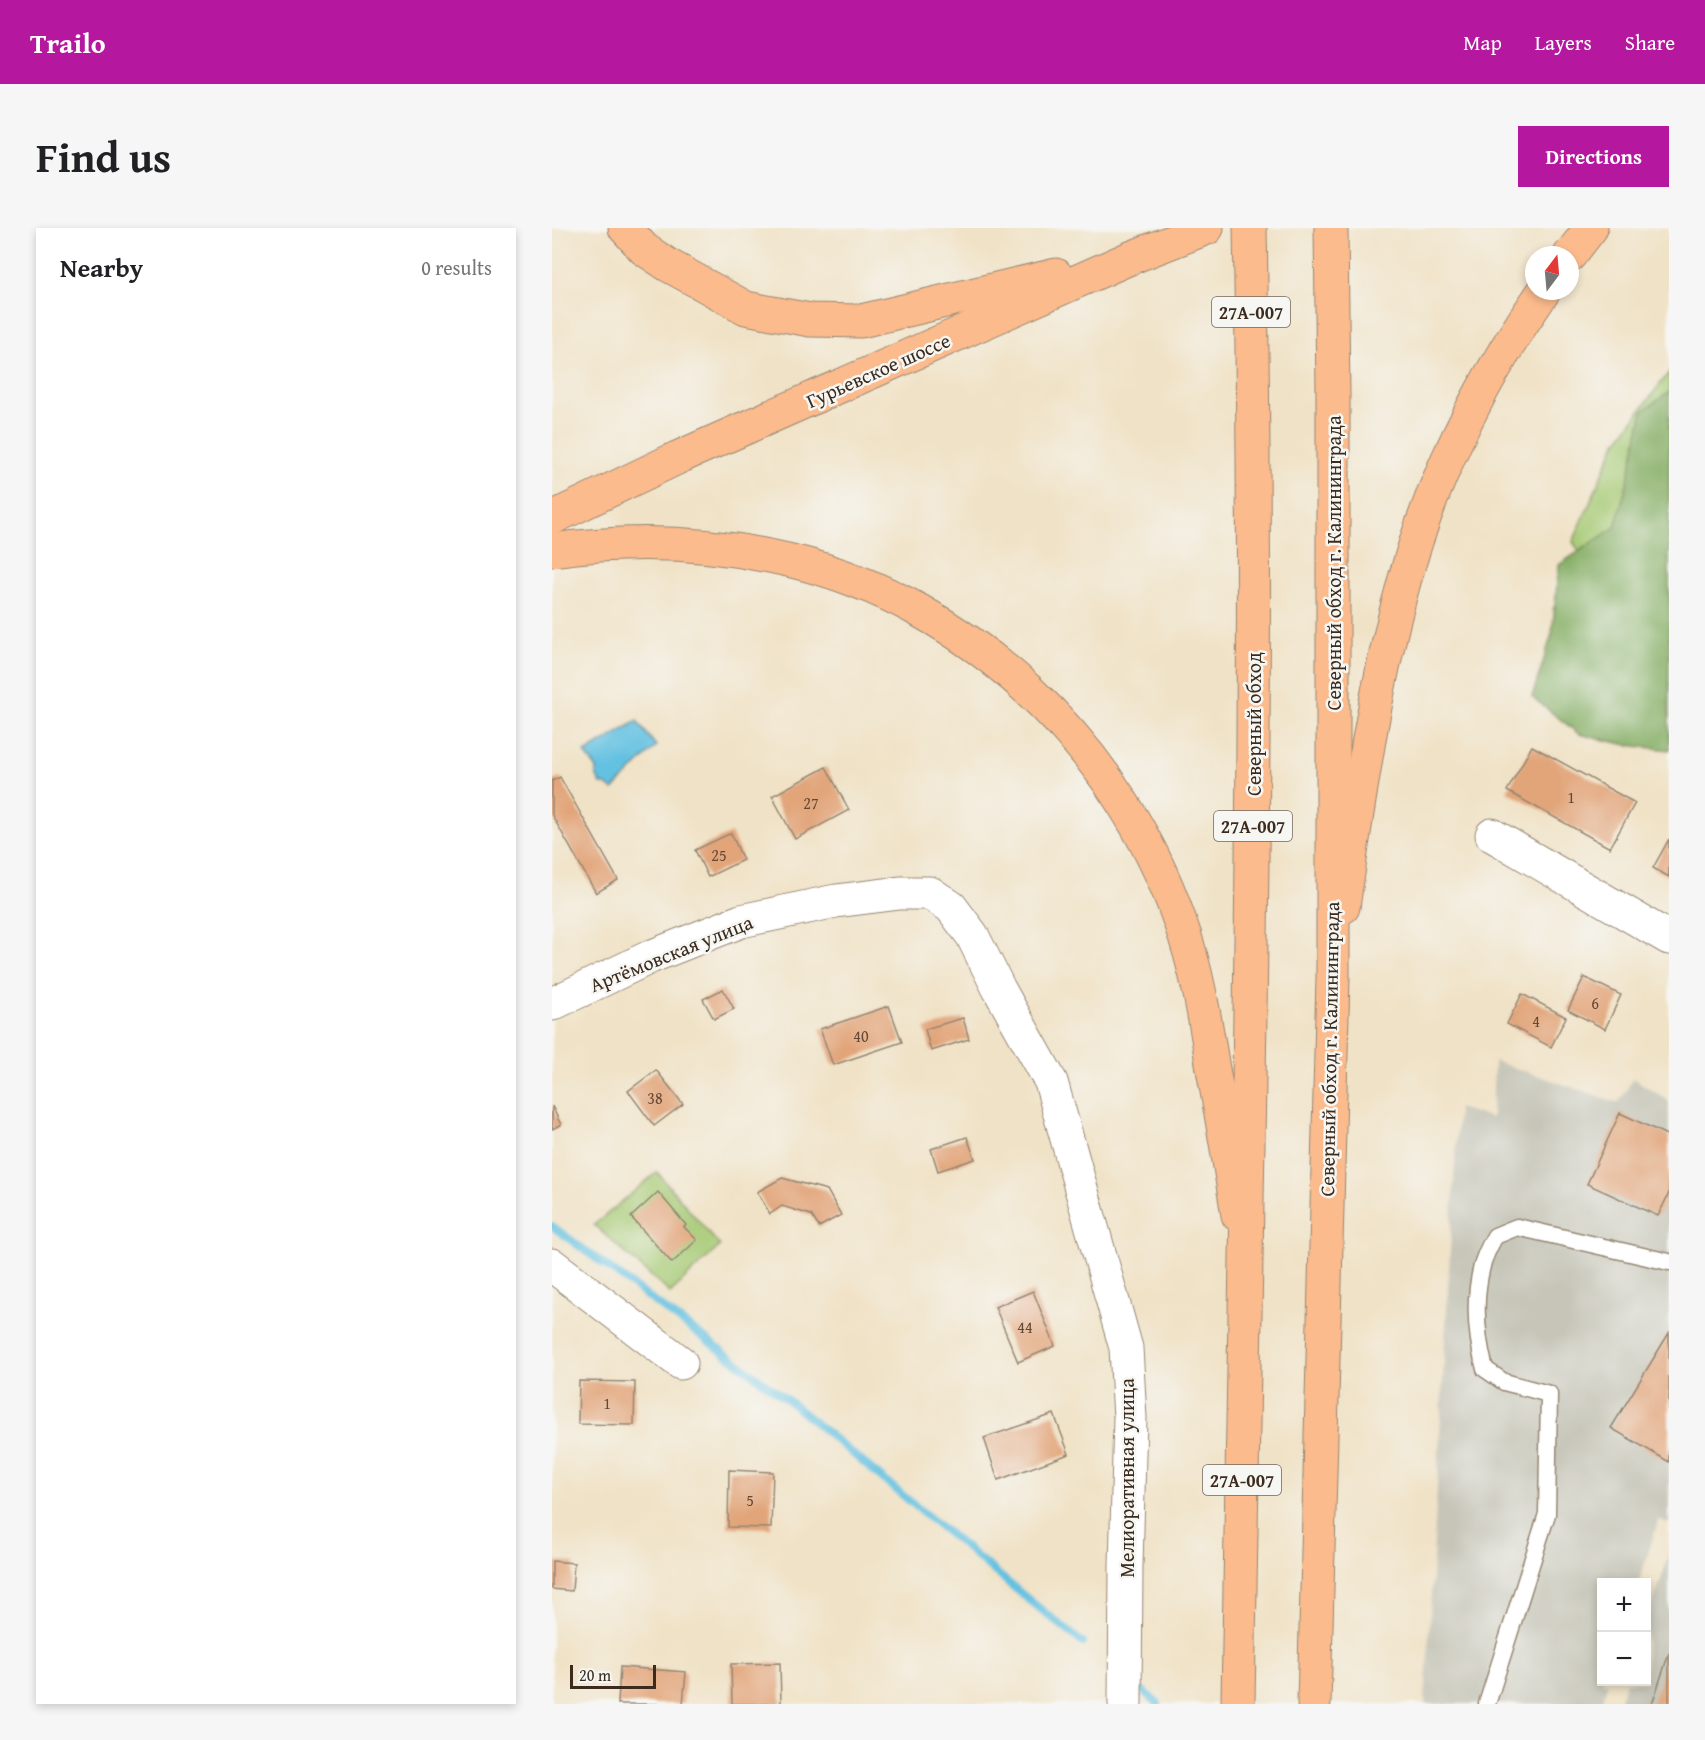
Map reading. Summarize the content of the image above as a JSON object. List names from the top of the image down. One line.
{"streets":{"main road":["27А-007","Гурьевское шоссе","Северный обход г. Калининграда","Северный обход"],"street":["Артёмовская улица","Мелиоративная улица"]},"crossings":[["27А-007","Северный обход"],["Артёмовская улица","Мелиоративная улица"]],"house_numbers":["1","27","25","6","4","40","38","44","1","5"],"scale_bar":"20 m","north":"top","page":{"header":"Trailo","nav":["Map","Layers","Share"],"title":"Find us","buttons":"Directions","heading":["Nearby","0 results"],"map_buttons":["+","−"],"scale":"20 m"}}
